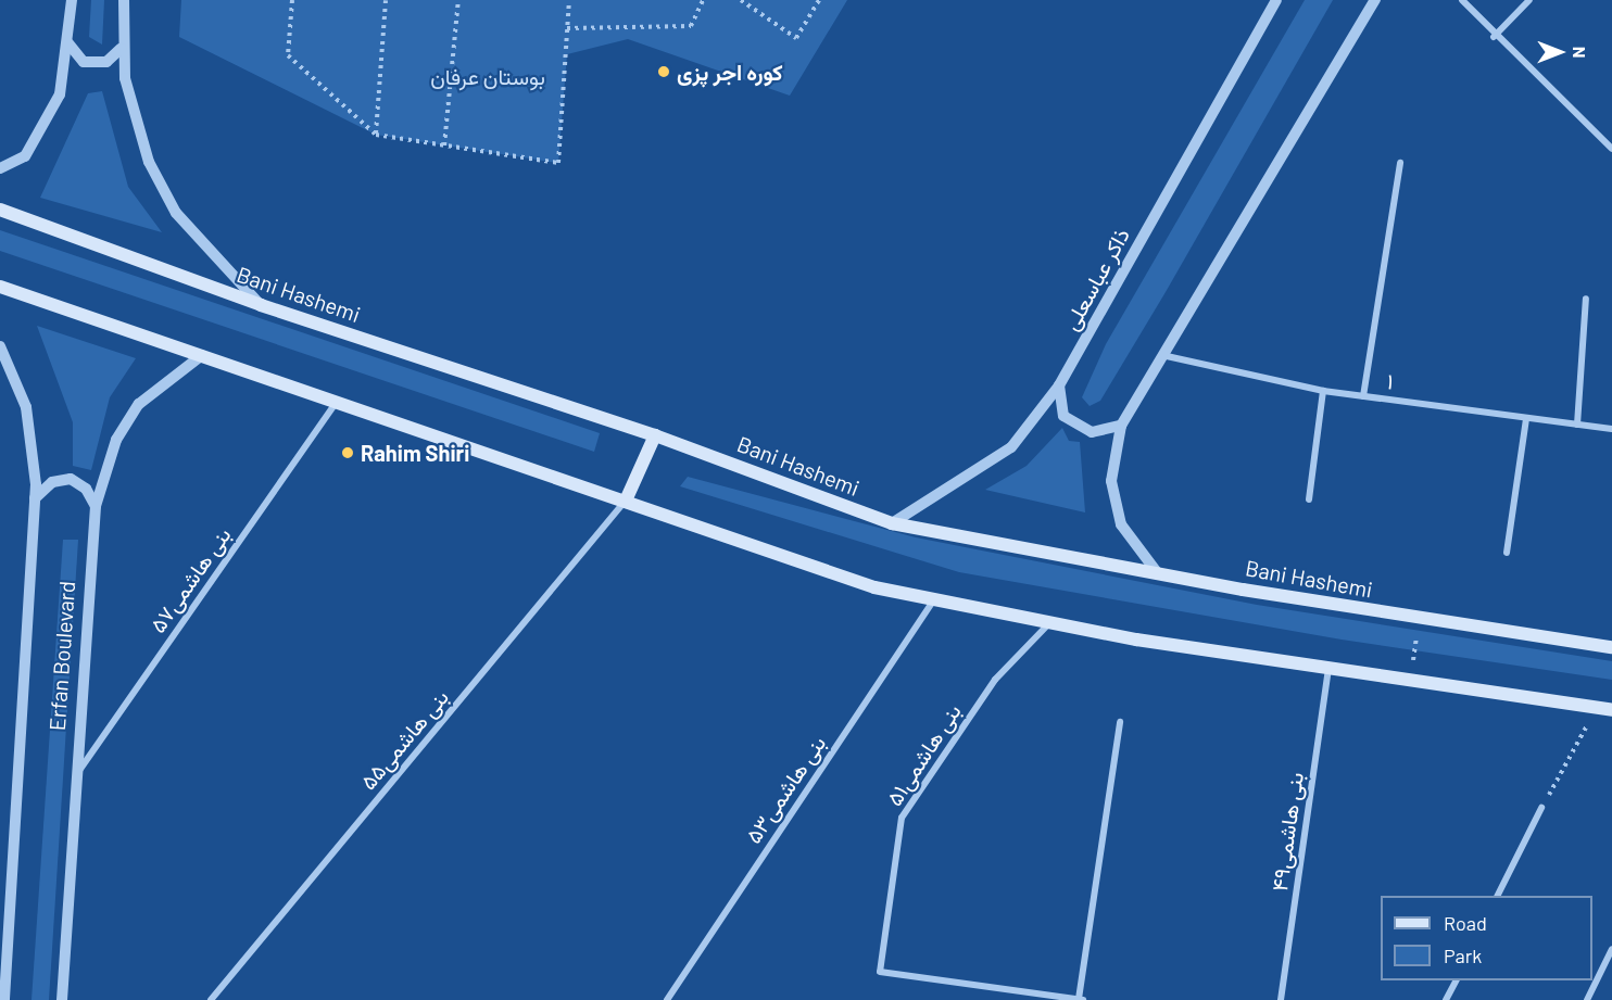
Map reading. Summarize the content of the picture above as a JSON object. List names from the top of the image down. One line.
{"streets":{"main road":["Bani Hashemi"],"street":["ذاکر عباسعلی","۱","بنی هاشمی۵۷","Erfan Boulevard","بنی هاشمی۵۵","بنی هاشمی۵۱","بنی هاشمی۵۳","بنی هاشمی۴۹"]},"crossings":[["ذاکر عباسعلی","Bani Hashemi"],["بنی هاشمی۵۷","Erfan Boulevard"]],"parks":["بوستان عرفان"],"places":["کوره اجر پزی","Rahim Shiri"],"legend":["Road","Park"],"north":"right"}
